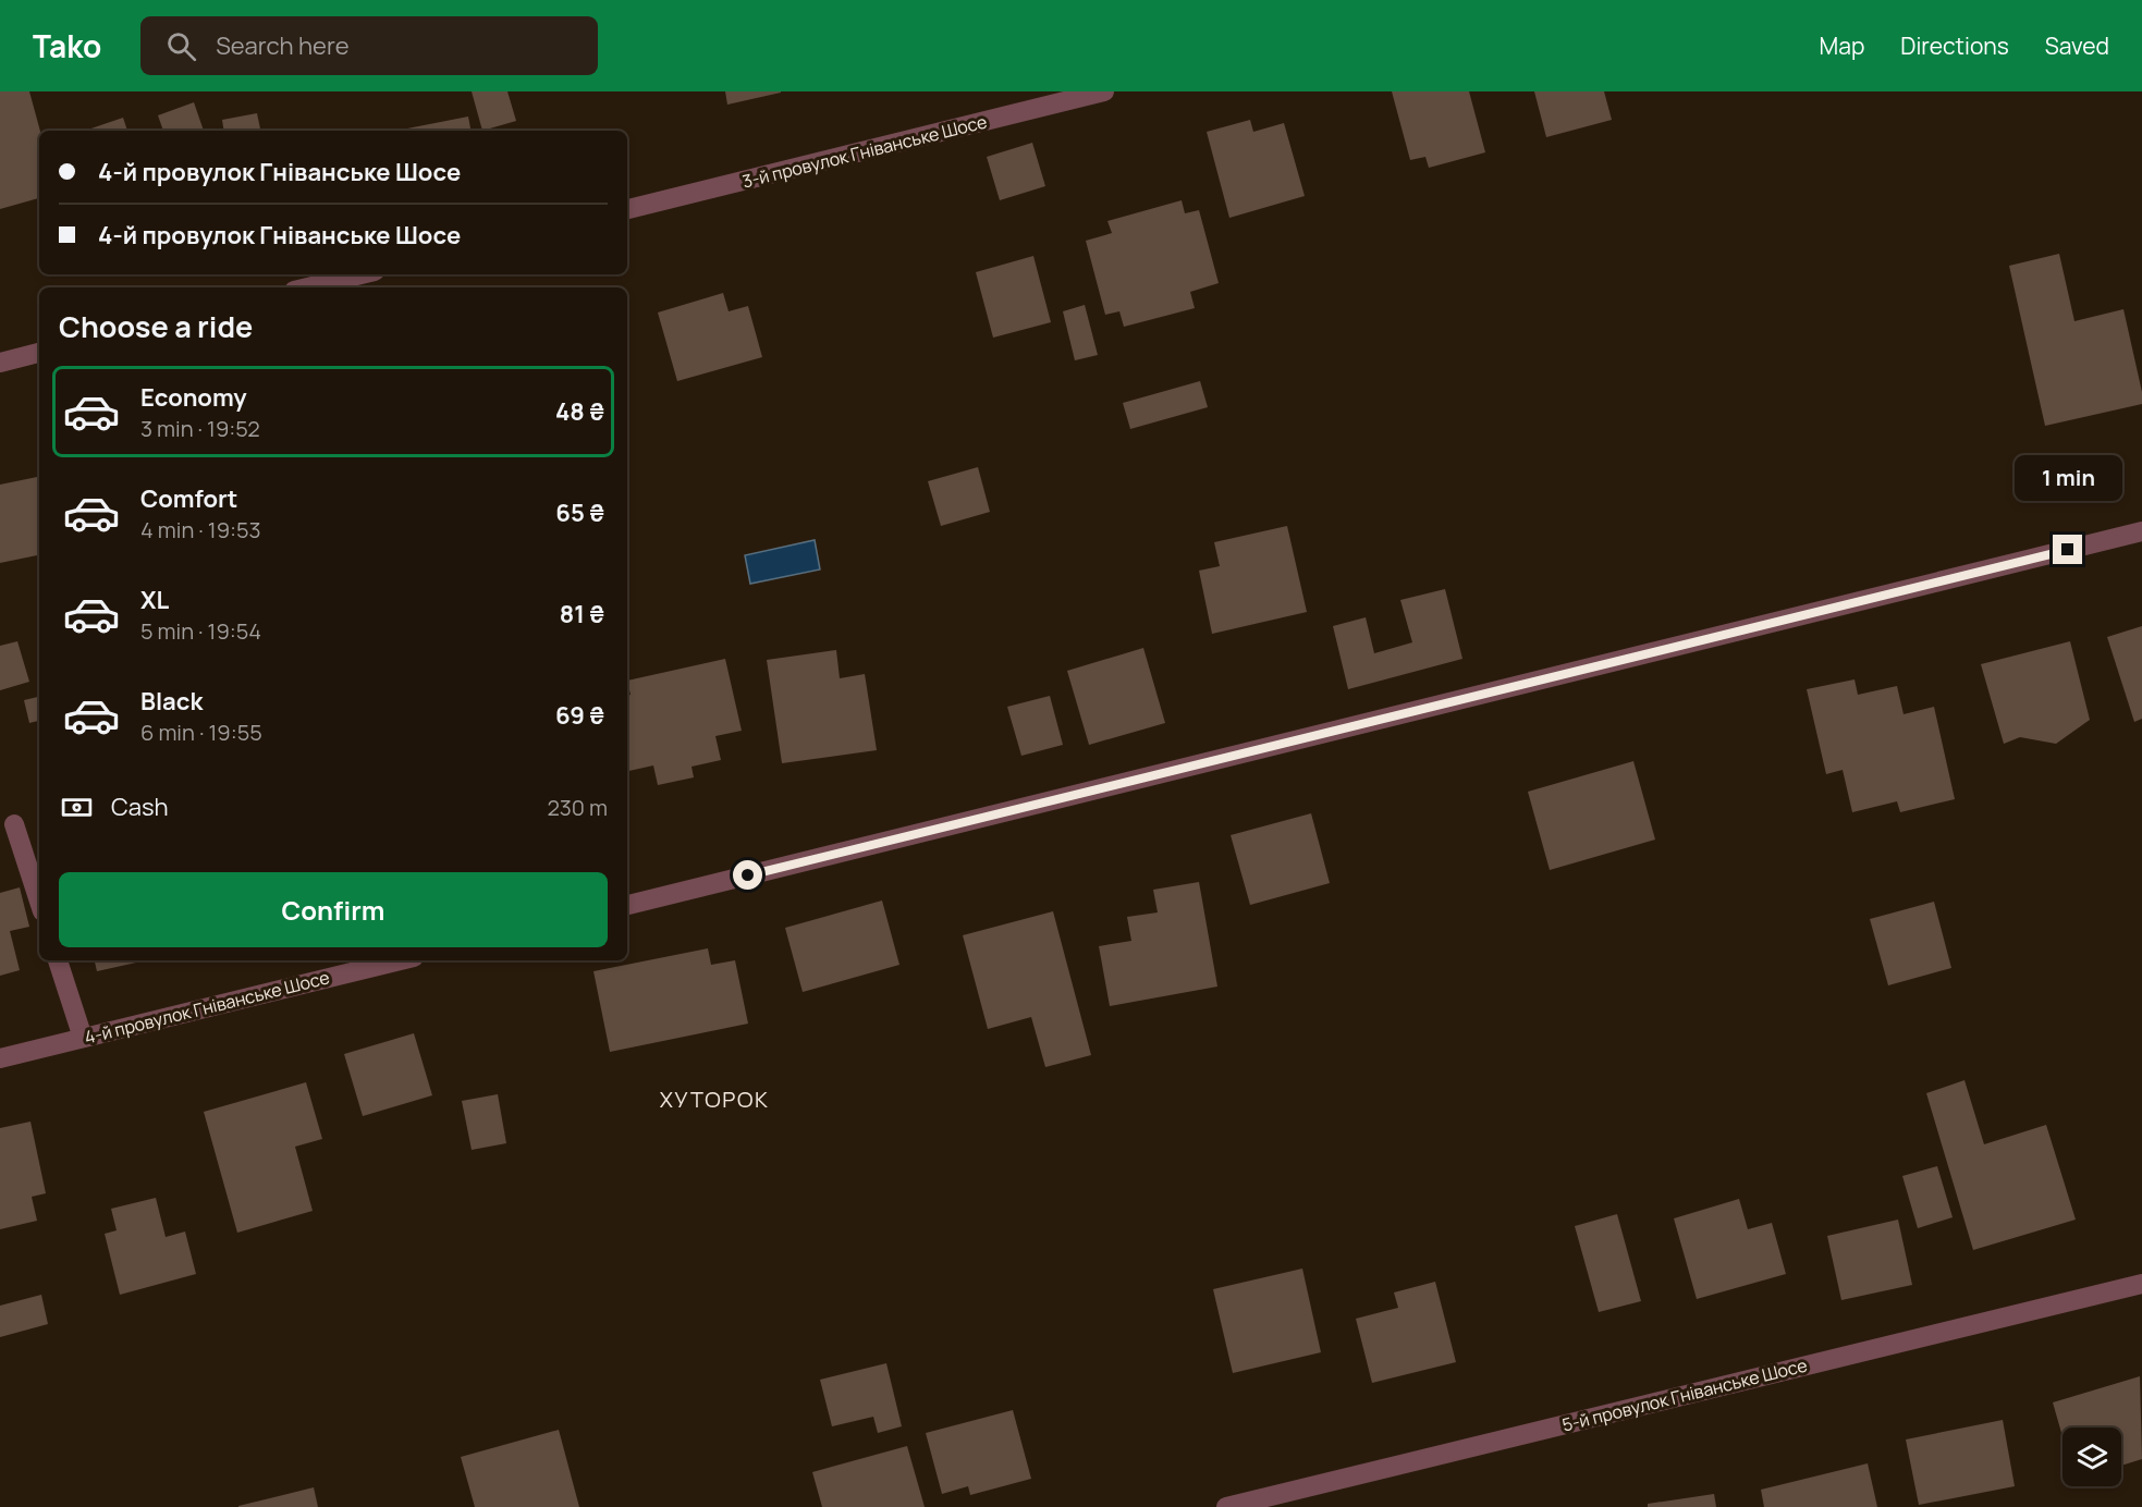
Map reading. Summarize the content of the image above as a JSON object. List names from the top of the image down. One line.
{"streets":{"street":["3-й провулок Гніванське Шосе","4-й провулок Гніванське Шосе","5-й провулок Гніванське Шосе"]},"districts":["ХУТОРОК"],"page":{"header":"Tako","search":"Search here","nav":["Map","Directions","Saved"],"banner":["4-й провулок Гніванське Шосе","4-й провулок Гніванське Шосе"],"heading":"Choose a ride","list":[{"name":"Economy","note":"3 min · 19:52","value":"48 ₴"},{"name":"Comfort","note":"4 min · 19:53","value":"65 ₴"},{"name":"XL","note":"5 min · 19:54","value":"81 ₴"},{"name":"Black","note":"6 min · 19:55","value":"69 ₴"}],"bubble":"1 min","pay":["Cash","230 m"],"buttons":"Confirm"}}
